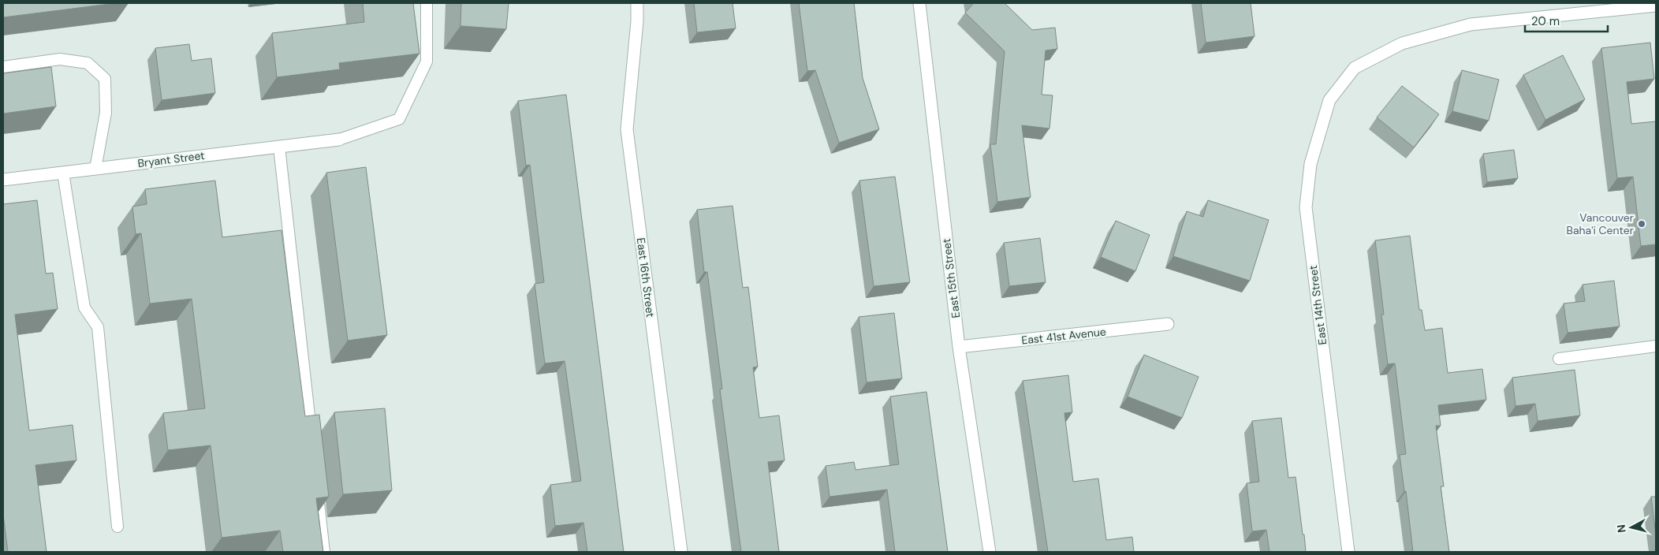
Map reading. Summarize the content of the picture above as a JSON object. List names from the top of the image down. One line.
{"streets":{"street":["Bryant Street","East 16th Street","East 15th Street","East 14th Street","East 41st Avenue"]},"crossings":[["East 15th Street","East 41st Avenue"]],"places":["Vancouver Baha'i Center"],"scale_bar":"20 m","north":"left"}
